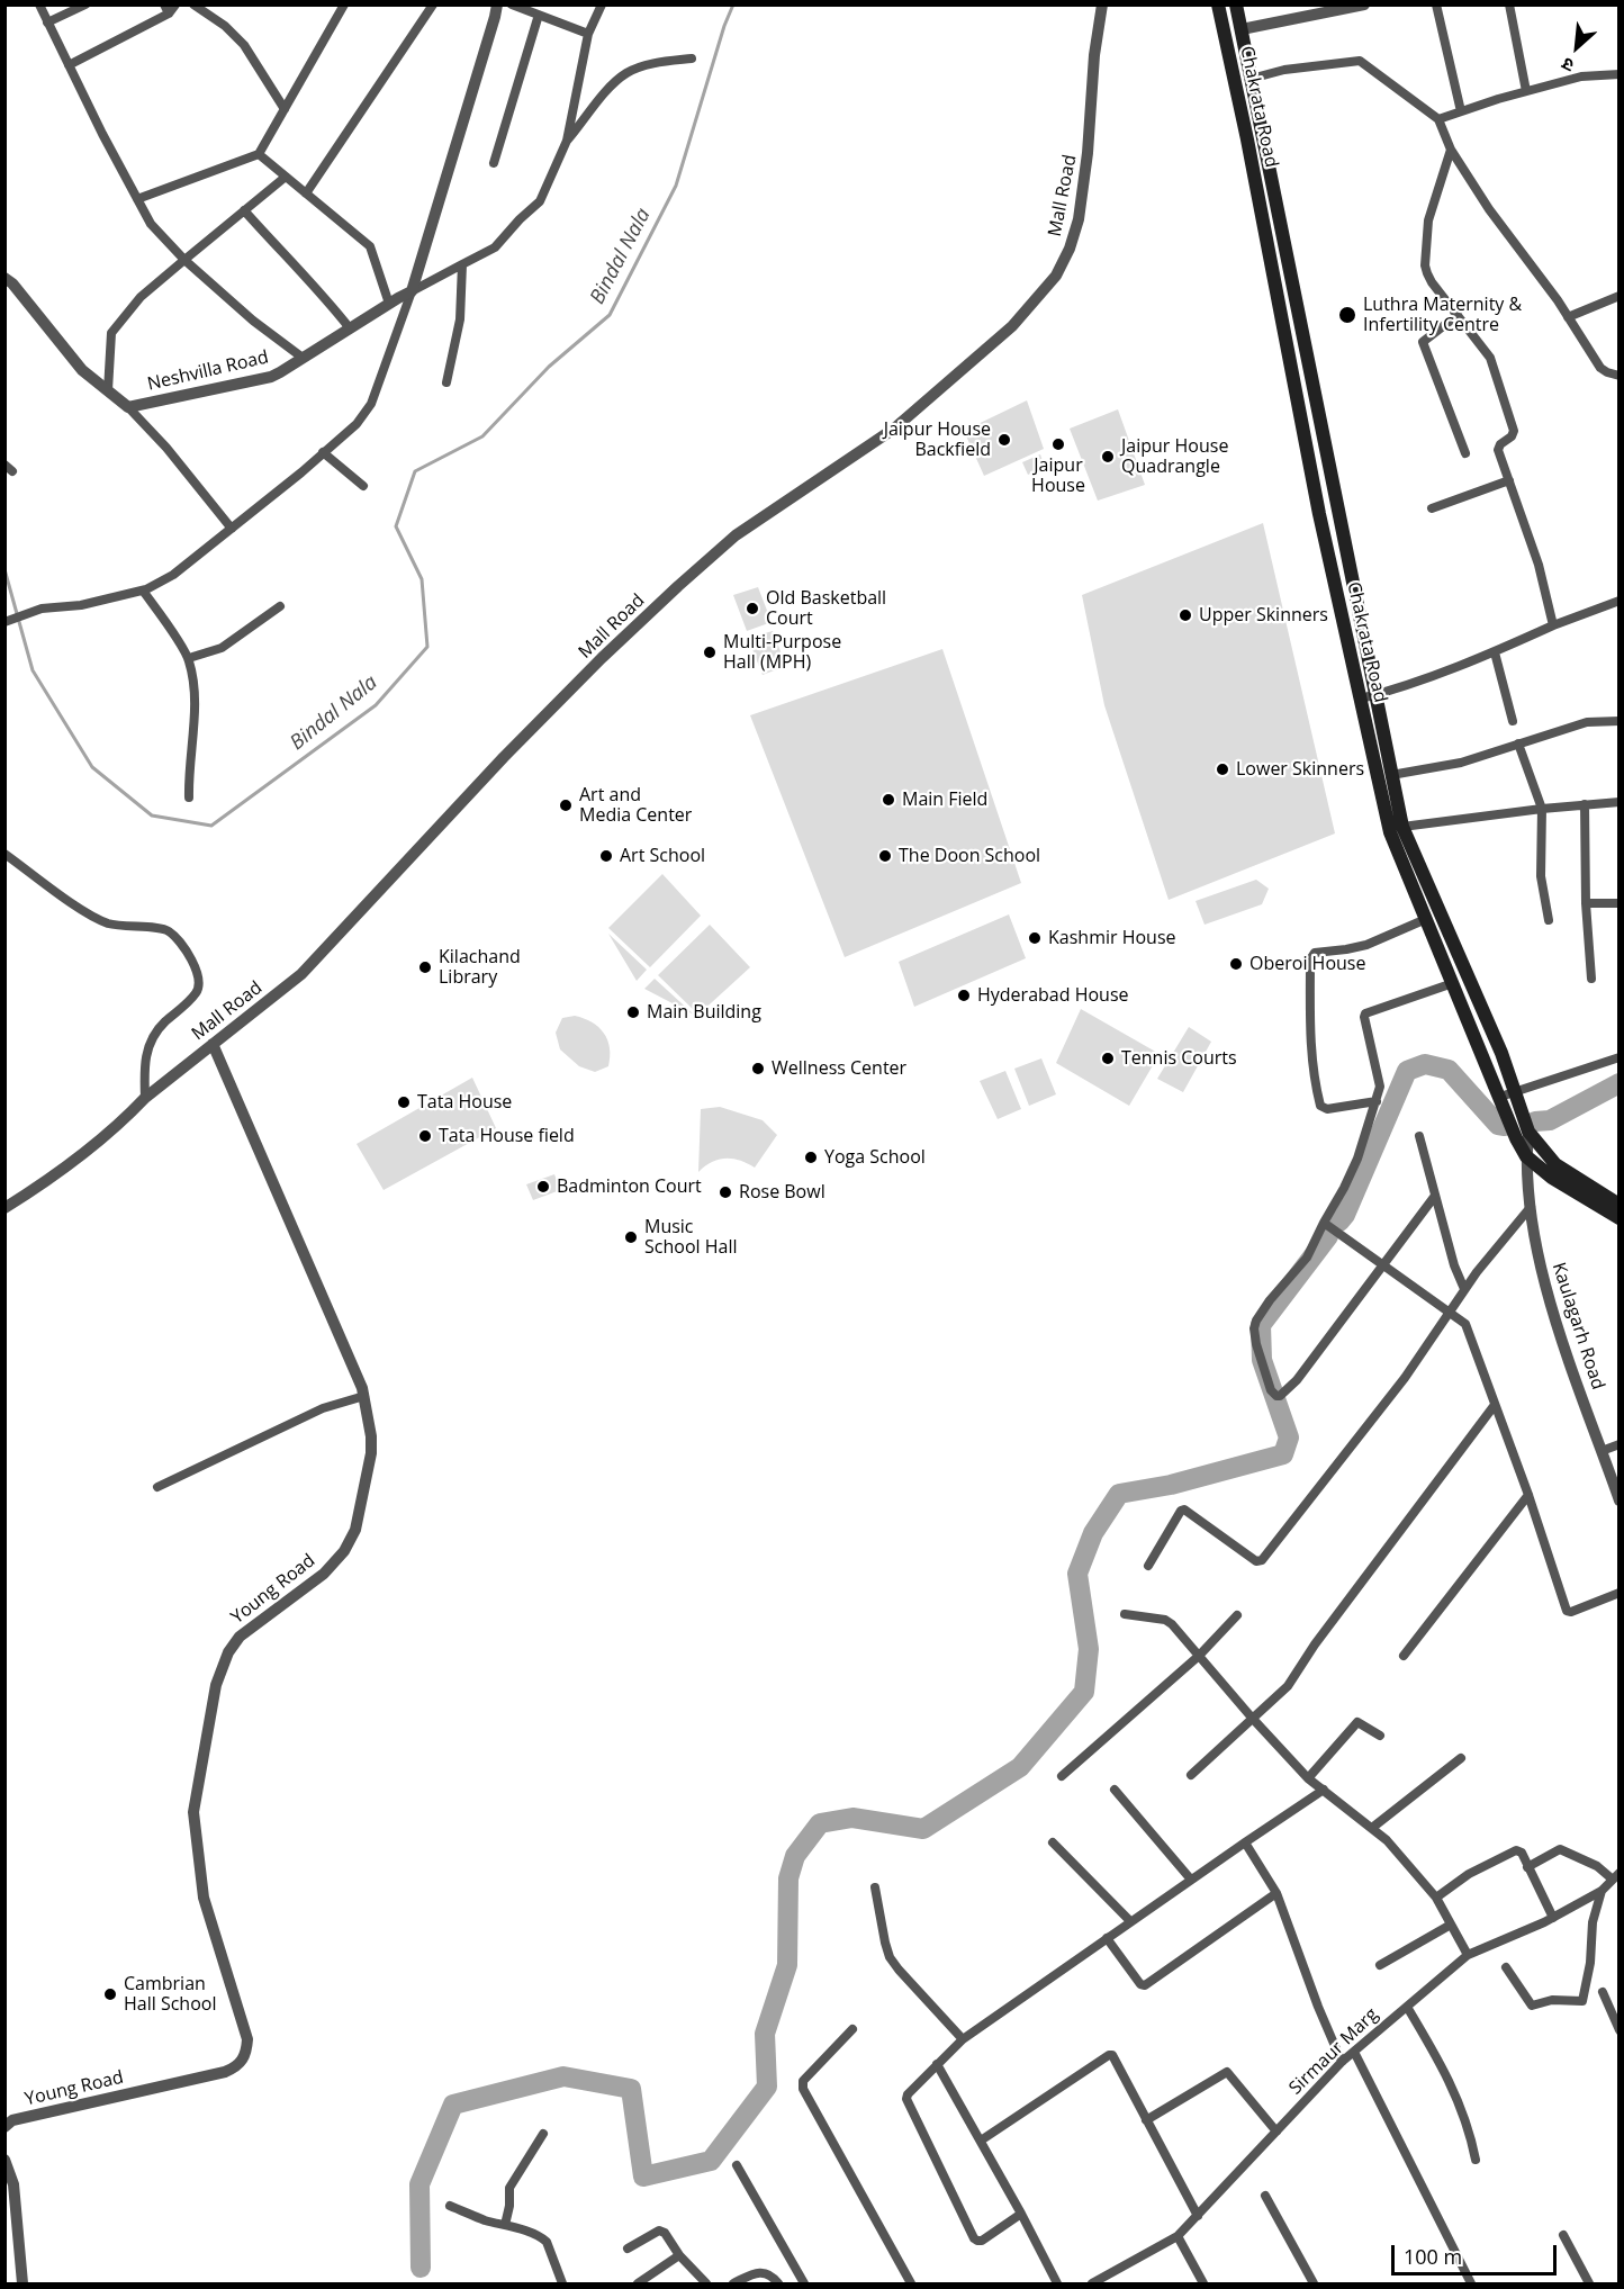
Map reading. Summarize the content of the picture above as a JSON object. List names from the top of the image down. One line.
{"streets":{"main road":["Chakrata Road"],"street":["Mall Road","Neshvilla Road","Kaulagarh Road","Young Road","Sirmaur Marg"]},"crossings":[["Chakrata Road","Kaulagarh Road"],["Mall Road","Young Road"]],"water":["Bindal Nala"],"places":["Luthra Maternity & Infertility Centre","Jaipur House Backfield","Jaipur House","Jaipur House Quadrangle","Old Basketball Court","Upper Skinners","Multi-Purpose Hall (MPH)","Lower Skinners","Main Field","Art and Media Center","Art School","The Doon School","Kashmir House","Oberoi House","Kilachand Library","Hyderabad House","Main Building","Tennis Courts","Wellness Center","Tata House","Tata House field","Yoga School","Badminton Court","Rose Bowl","Music School Hall","Cambrian Hall School"],"scale_bar":"100 m","north":"bottom left"}
